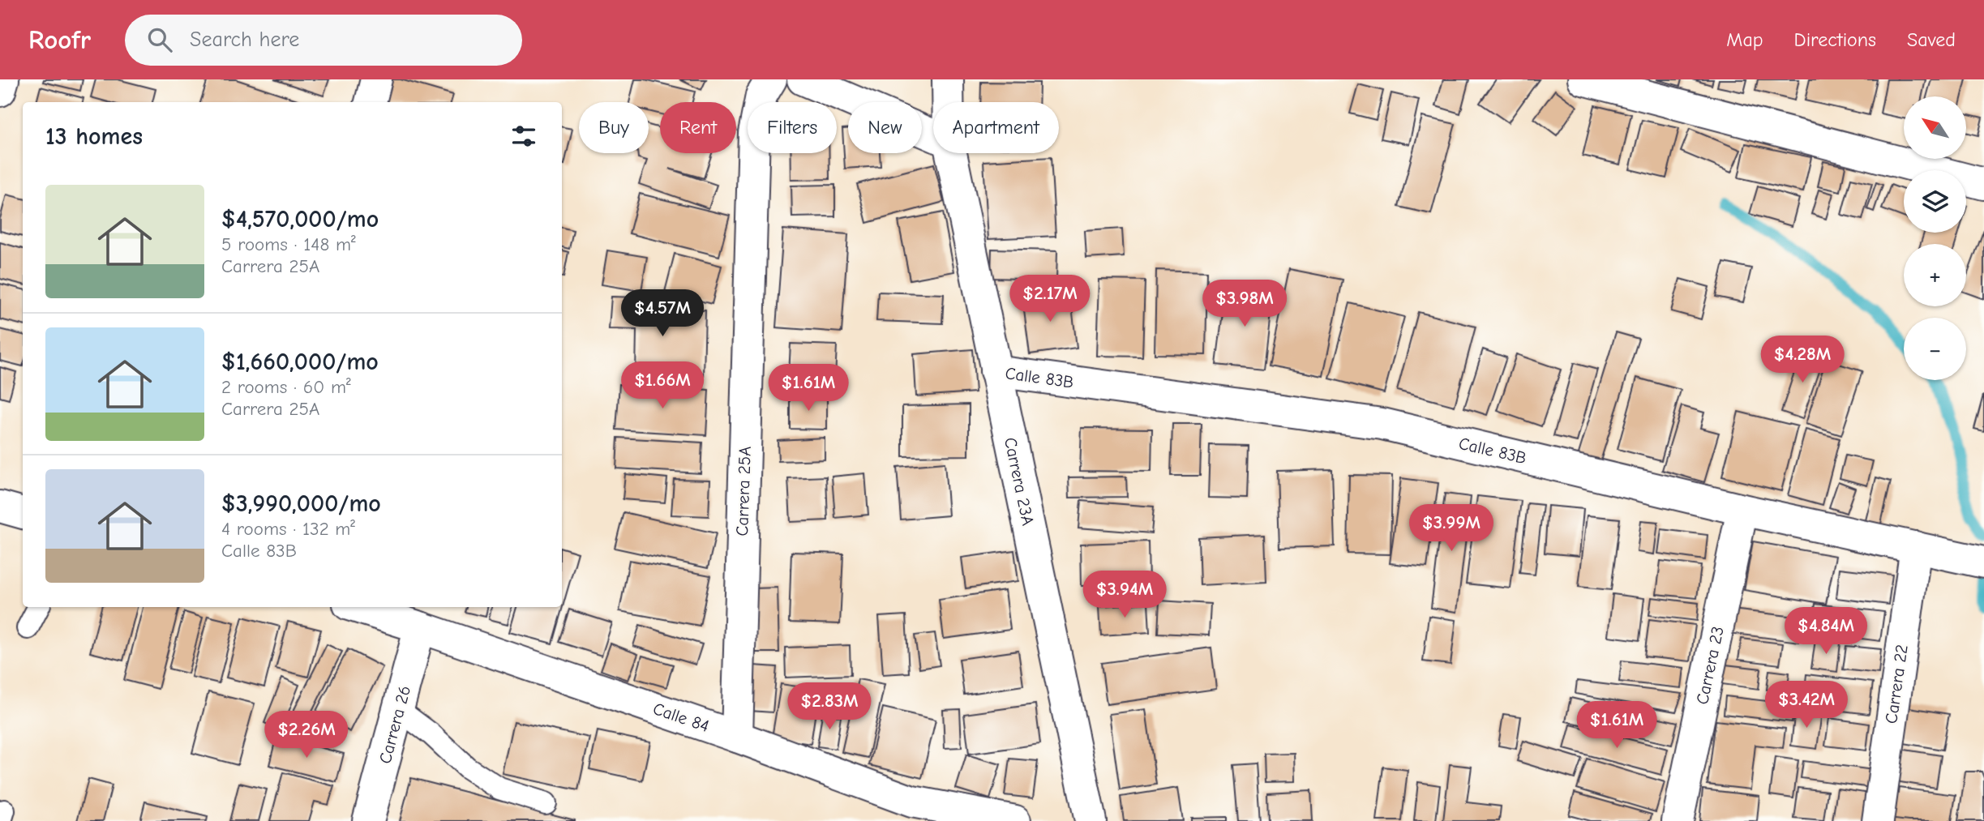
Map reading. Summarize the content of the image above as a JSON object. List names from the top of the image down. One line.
{"streets":{"street":["Calle 83B","Carrera 23A","Carrera 25A","Carrera 23","Carrera 22","Calle 84","Carrera 26"]},"crossings":[["Calle 83B","Carrera 23A"],["Calle 83B","Carrera 23"],["Calle 83B","Carrera 22"],["Carrera 25A","Calle 84"],["Calle 84","Carrera 26"]],"north":"top left","page":{"header":"Roofr","search":"Search here","nav":["Map","Directions","Saved"],"map_buttons":["+","−"],"chip":["Buy","Rent","Filters","New","Apartment"],"heading":"13 homes","list":[{"name":"$4,570,000/mo","note":"5 rooms · 148 m² · Carrera 25A"},{"name":"$1,660,000/mo","note":"2 rooms · 60 m² · Carrera 25A"},{"name":"$3,990,000/mo","note":"4 rooms · 132 m² · Calle 83B"}],"price":["$2.17M","$3.98M","$4.57M","$4.28M","$1.66M","$1.61M","$3.99M","$3.94M","$4.84M","$3.42M","$2.83M","$1.61M","$2.26M"]}}
